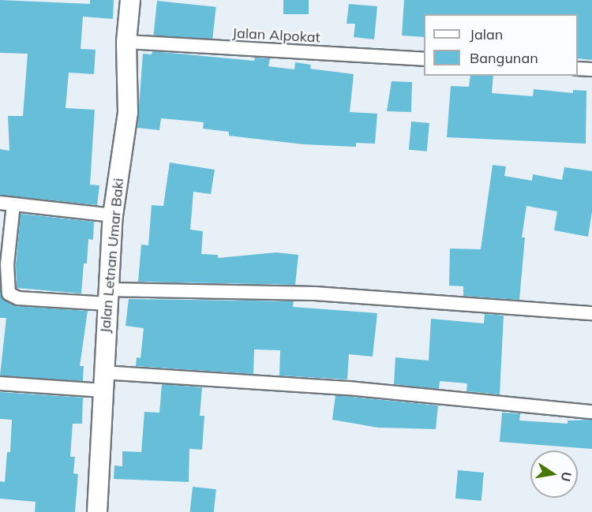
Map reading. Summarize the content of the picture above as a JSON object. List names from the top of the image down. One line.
{"streets":{"street":["Jalan Alpokat","Jalan Letnan Umar Baki"]},"crossings":[["Jalan Alpokat","Jalan Letnan Umar Baki"]],"legend":["Jalan","Bangunan"],"north":"right"}
